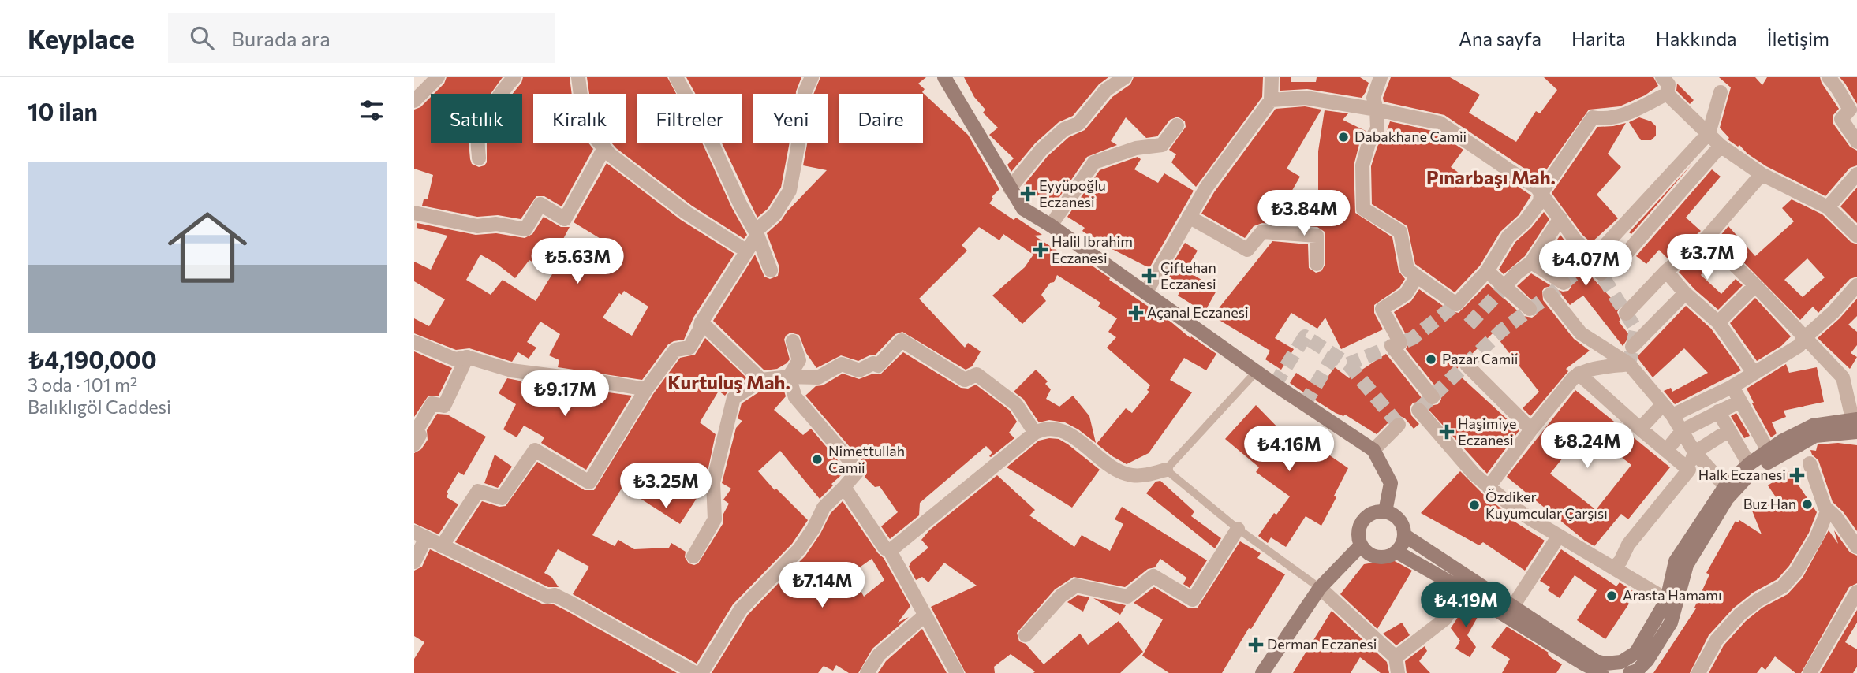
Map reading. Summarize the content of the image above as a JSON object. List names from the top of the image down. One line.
{"districts":["Pınarbaşı Mah.","Kurtuluş Mah."],"places":{"other":["Dabakhane Camii","Pazar Camii","Nimettullah Camii","Buz Han","Özdiker Kuyumcular Çarşısı","Arasta Hamamı"],"health":["Eyyüpoğlu Eczanesi","Halil Ibrahim Eczanesi","Çiftehan Eczanesi","Açanal Eczanesi","Haşimiye Eczanesi","Halk Eczanesi","Derman Eczanesi"]},"page":{"header":"Keyplace","search":"Burada ara","nav":["Ana sayfa","Harita","Hakkında","İletişim"],"heading":"10 ilan","chip":["Satılık","Kiralık","Filtreler","Yeni","Daire"],"list":[{"name":"₺4,190,000","note":"3 oda · 101 m² · Balıklıgöl Caddesi"}],"price":["₺3.84M","₺3.7M","₺5.63M","₺4.07M","₺9.17M","₺8.24M","₺4.16M","₺3.25M","₺7.14M","₺4.19M"]}}
